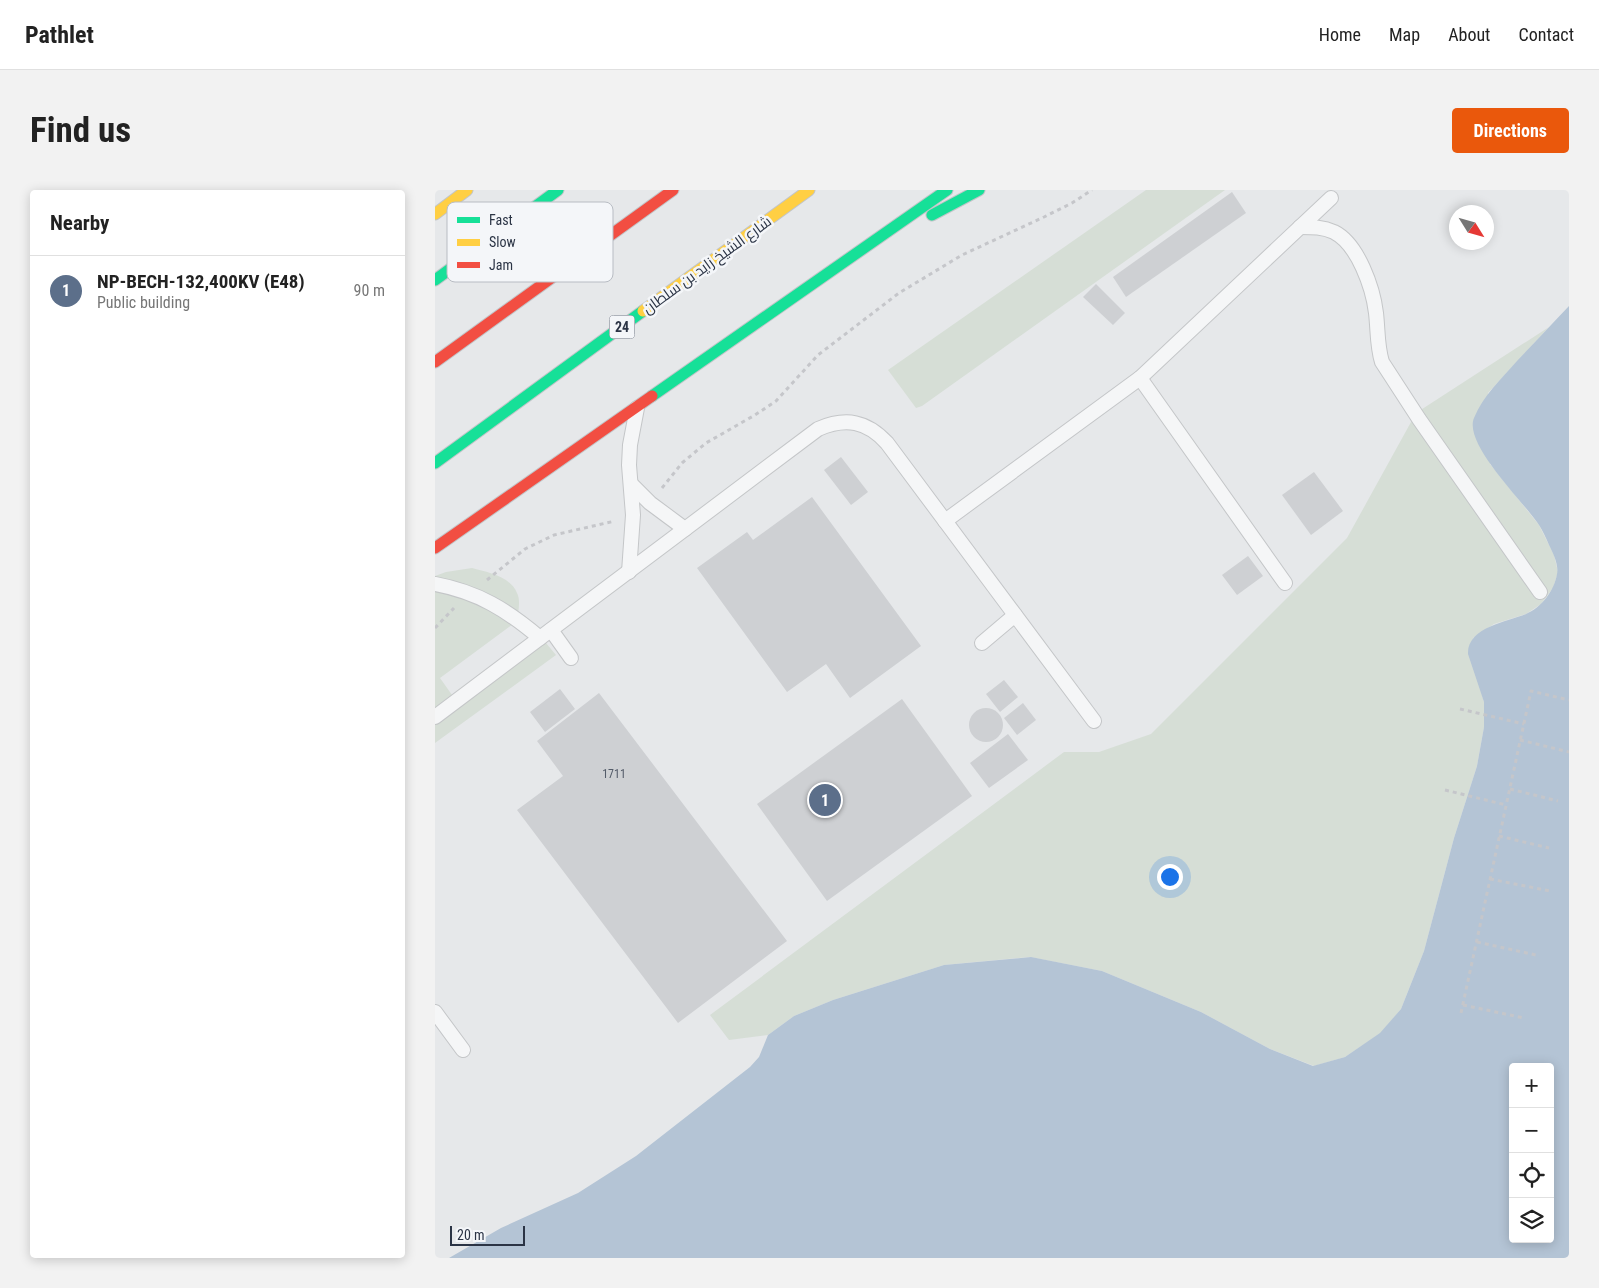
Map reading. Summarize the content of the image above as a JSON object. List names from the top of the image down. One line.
{"streets":{"main road":["شارع الشيخ زايد بن سلطان","24"]},"house_numbers":["1711"],"legend":["Fast","Slow","Jam"],"scale_bar":"20 m","north":"bottom right","page":{"header":"Pathlet","nav":["Home","Map","About","Contact"],"buttons":"Directions","title":"Find us","heading":"Nearby","list":[{"mark":"1","name":"NP-BECH-132,400KV (E48)","note":"Public building","value":"90 m"}],"pins":"1","map_buttons":["+","−"],"scale":"20 m"}}
